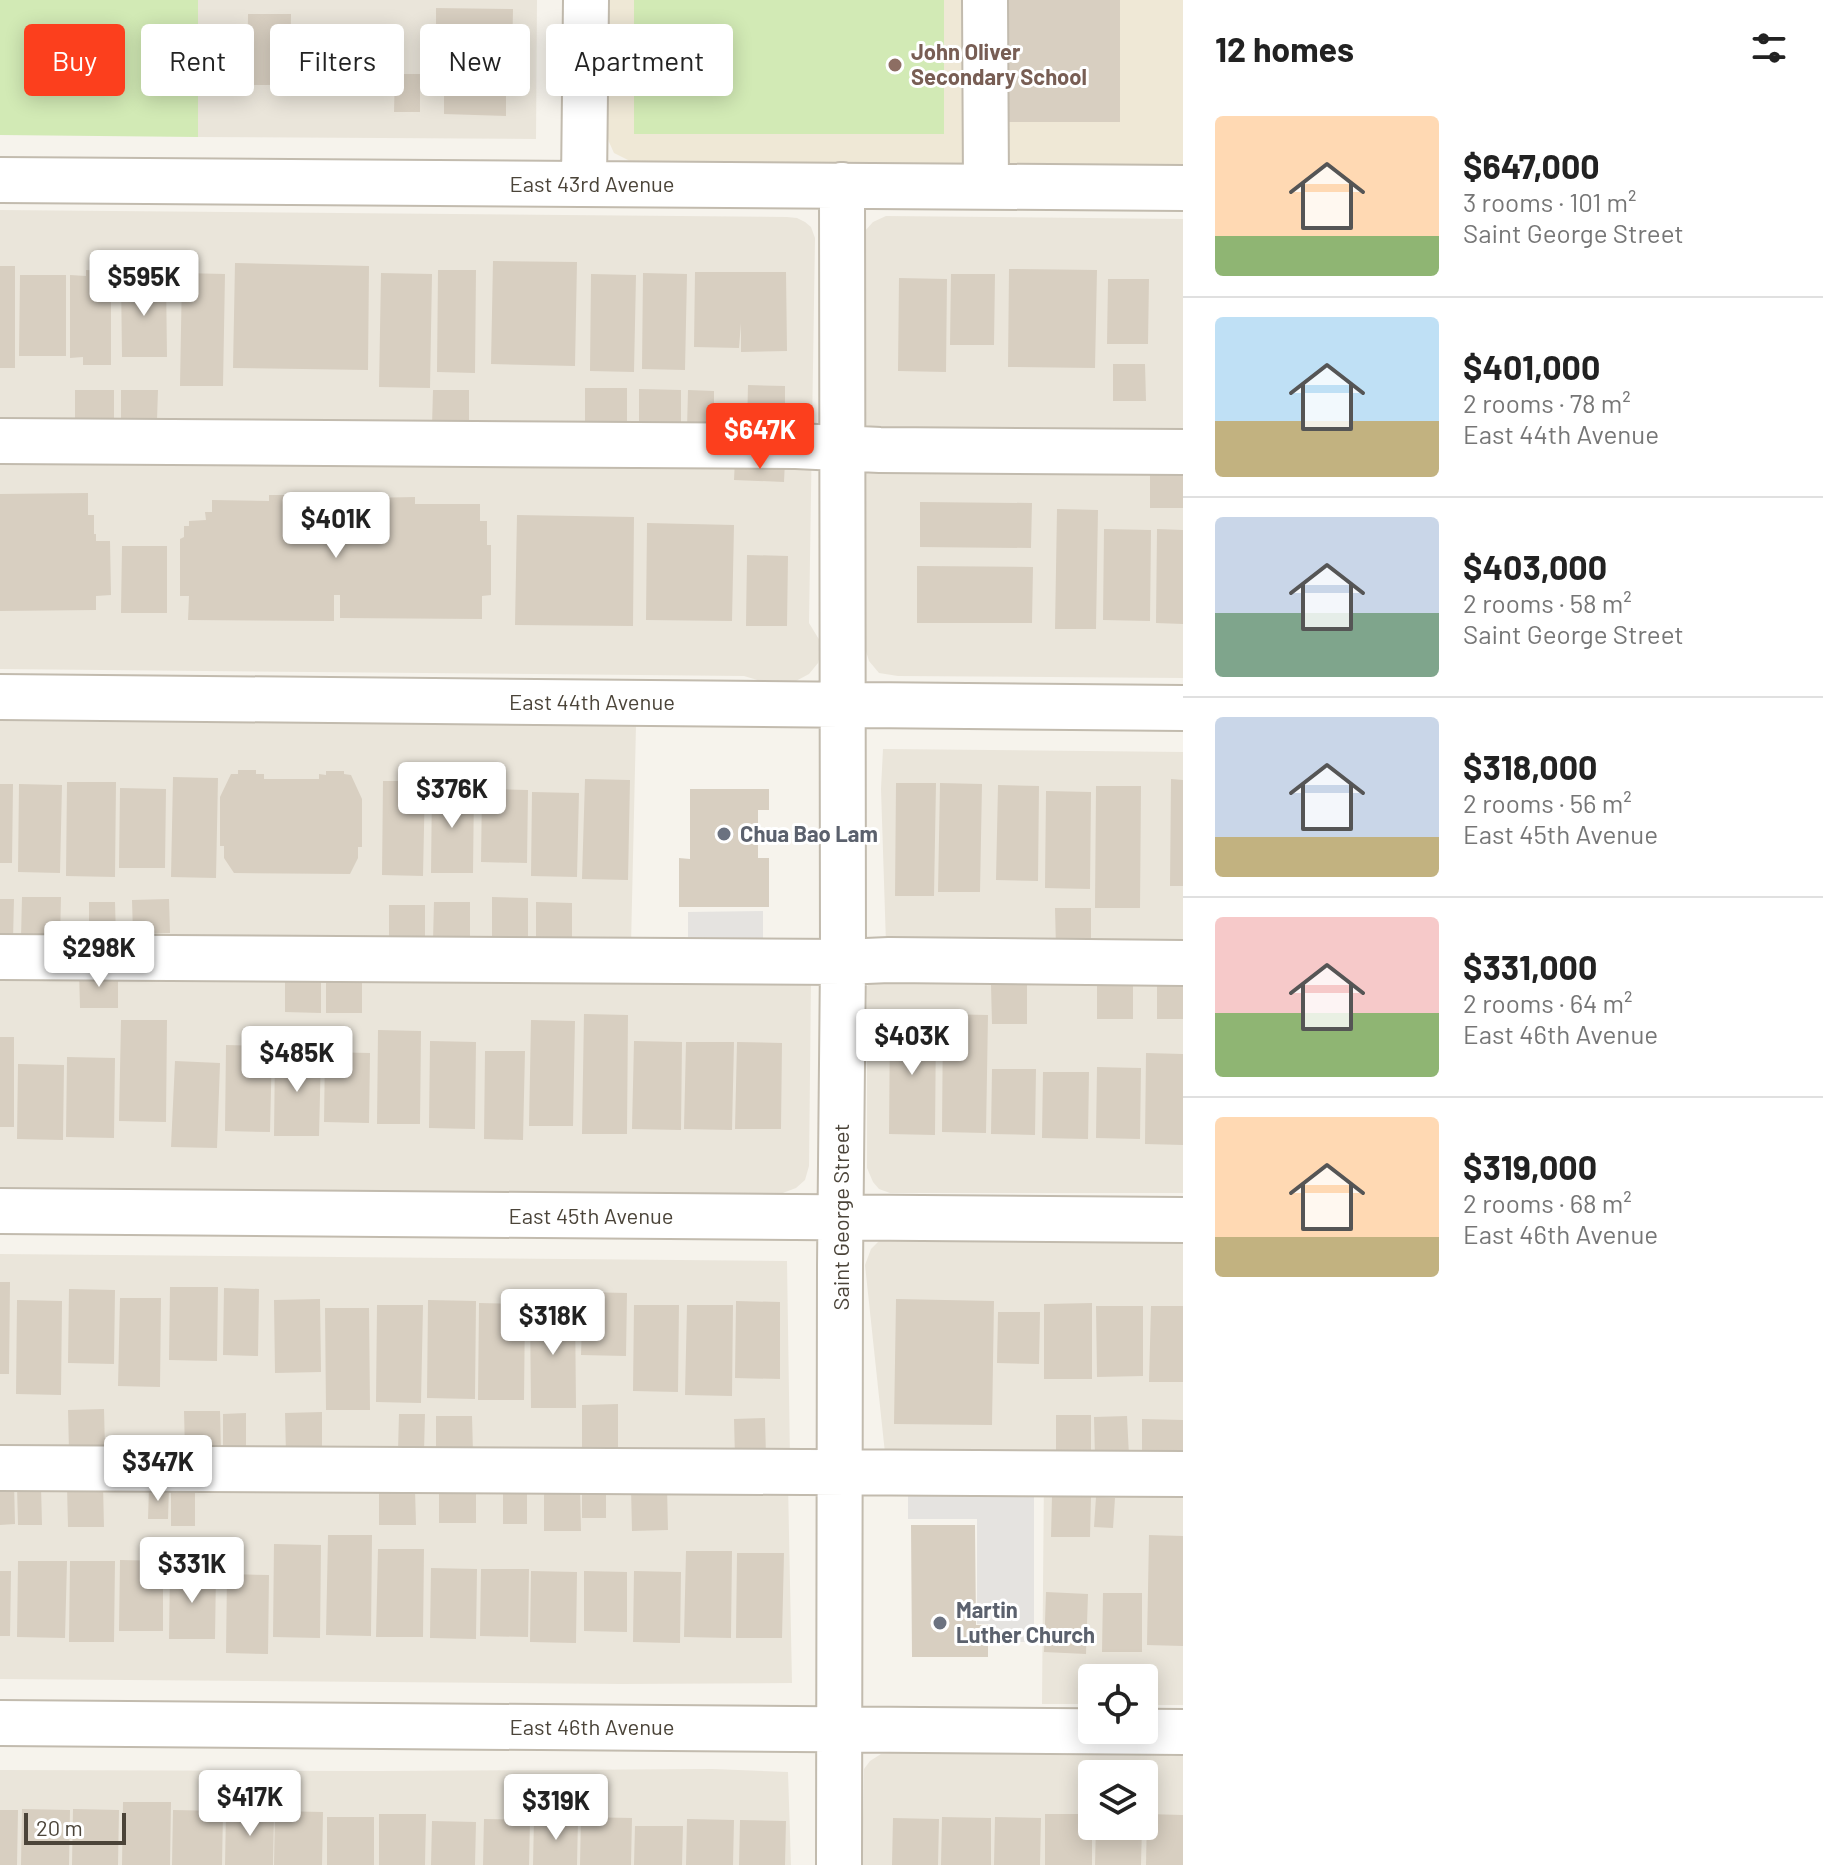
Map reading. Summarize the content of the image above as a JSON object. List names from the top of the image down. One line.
{"streets":{"street":["East 43rd Avenue","East 44th Avenue","East 45th Avenue","Saint George Street","East 46th Avenue"]},"crossings":[["East 43rd Avenue","Saint George Street"],["East 44th Avenue","Saint George Street"],["East 45th Avenue","Saint George Street"],["Saint George Street","East 46th Avenue"]],"places":["John Oliver Secondary School","Chua Bao Lam","Martin Luther Church"],"scale_bar":"20 m","page":{"heading":"12 homes","chip":["Buy","Rent","Filters","New","Apartment"],"list":[{"name":"$647,000","note":"3 rooms · 101 m² · Saint George Street"},{"name":"$401,000","note":"2 rooms · 78 m² · East 44th Avenue"},{"name":"$403,000","note":"2 rooms · 58 m² · Saint George Street"},{"name":"$318,000","note":"2 rooms · 56 m² · East 45th Avenue"},{"name":"$331,000","note":"2 rooms · 64 m² · East 46th Avenue"},{"name":"$319,000","note":"2 rooms · 68 m² · East 46th Avenue"}],"price":["$595K","$647K","$401K","$376K","$298K","$403K","$485K","$318K","$347K","$331K","$417K","$319K"],"scale":"20 m"}}
